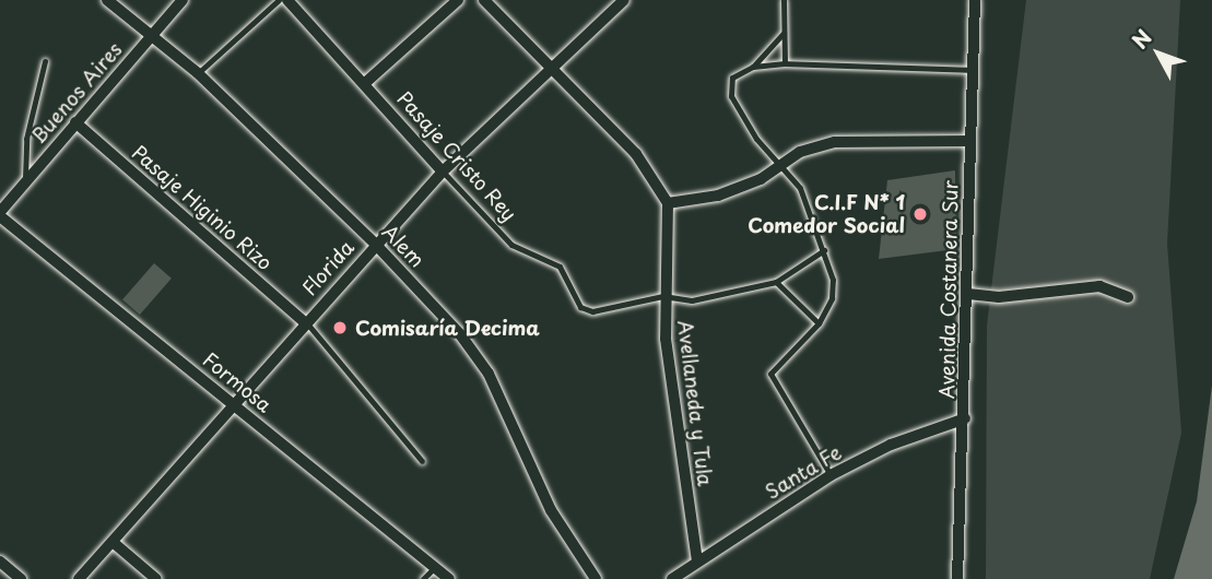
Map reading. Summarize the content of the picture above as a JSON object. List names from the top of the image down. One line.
{"streets":{"street":["Buenos Aires","Pasaje Cristo Rey","Pasaje Higinio Rizo","Alem","Florida","Avenida Costanera Sur","Formosa","Avellaneda y Tula","Santa Fe"]},"crossings":[["Buenos Aires","Pasaje Higinio Rizo"],["Buenos Aires","Alem"],["Buenos Aires","Formosa"],["Pasaje Cristo Rey","Florida"],["Pasaje Cristo Rey","Avellaneda y Tula"],["Pasaje Higinio Rizo","Florida"],["Alem","Florida"],["Florida","Formosa"],["Avenida Costanera Sur","Santa Fe"],["Avellaneda y Tula","Santa Fe"]],"places":["C.I.F N* 1 Comedor Social","Comisaría Decima"],"north":"top left"}
